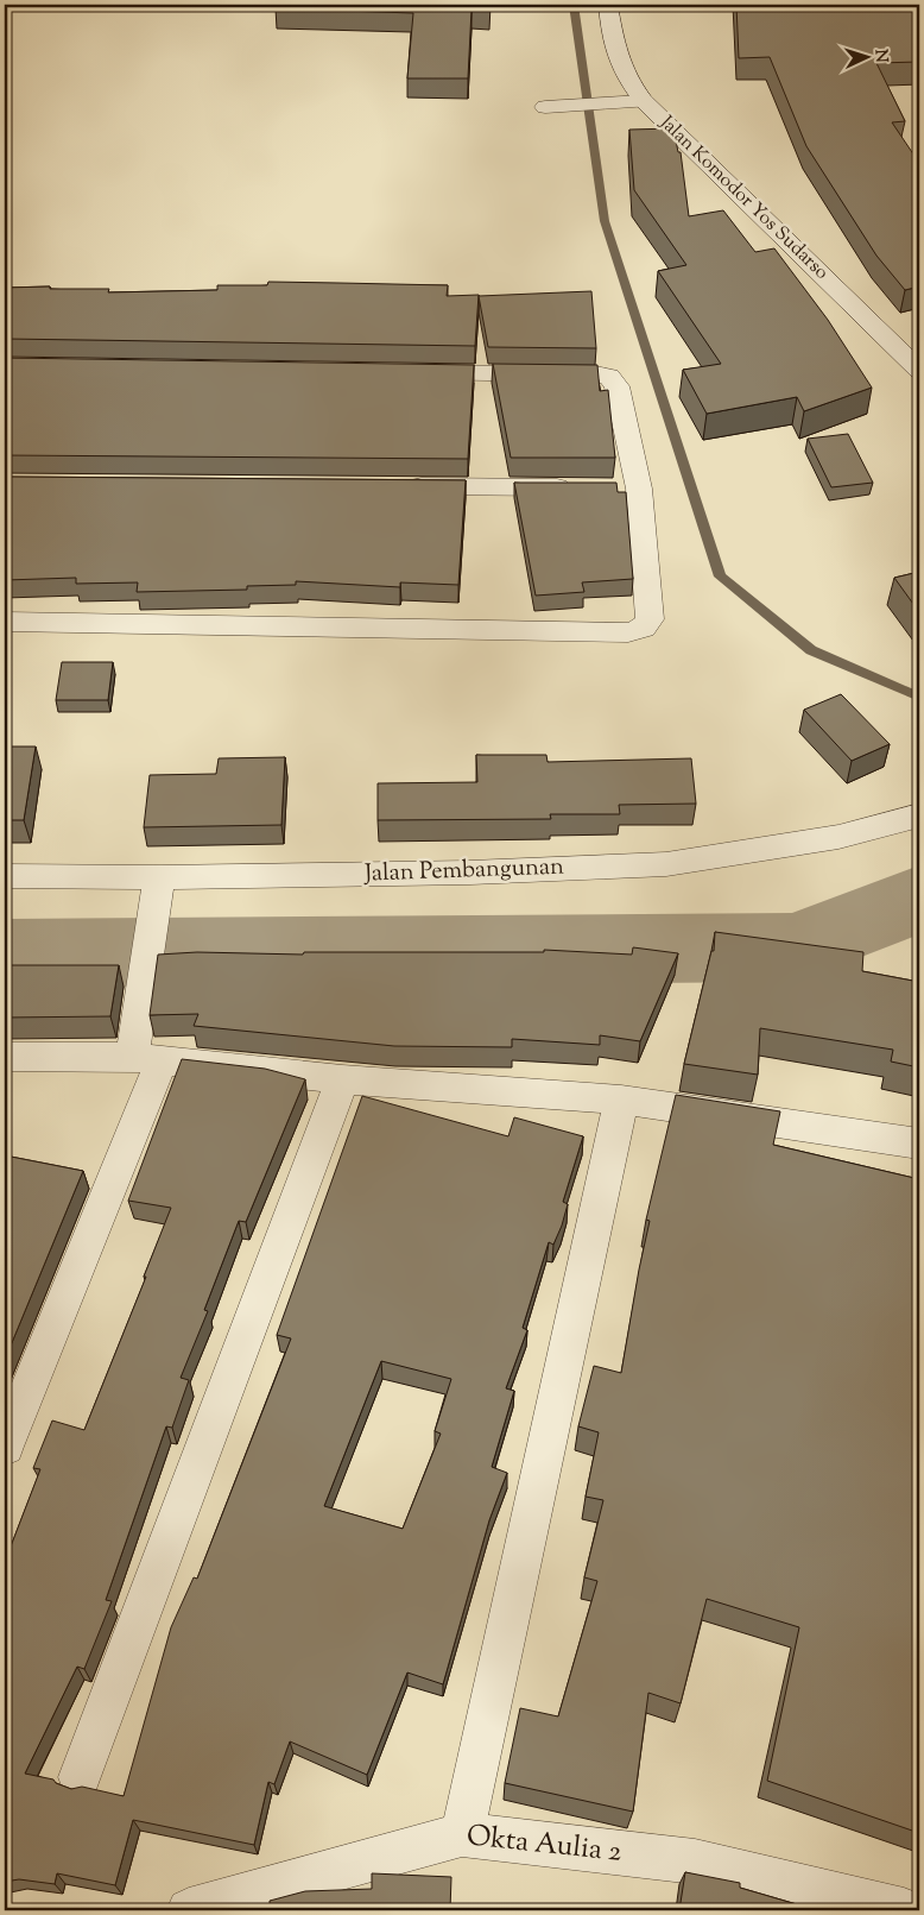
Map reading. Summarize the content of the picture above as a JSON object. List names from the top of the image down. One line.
{"streets":{"street":["Jalan Komodor Yos Sudarso","Jalan Pembangunan","Okta Aulia 2"]},"north":"right"}
